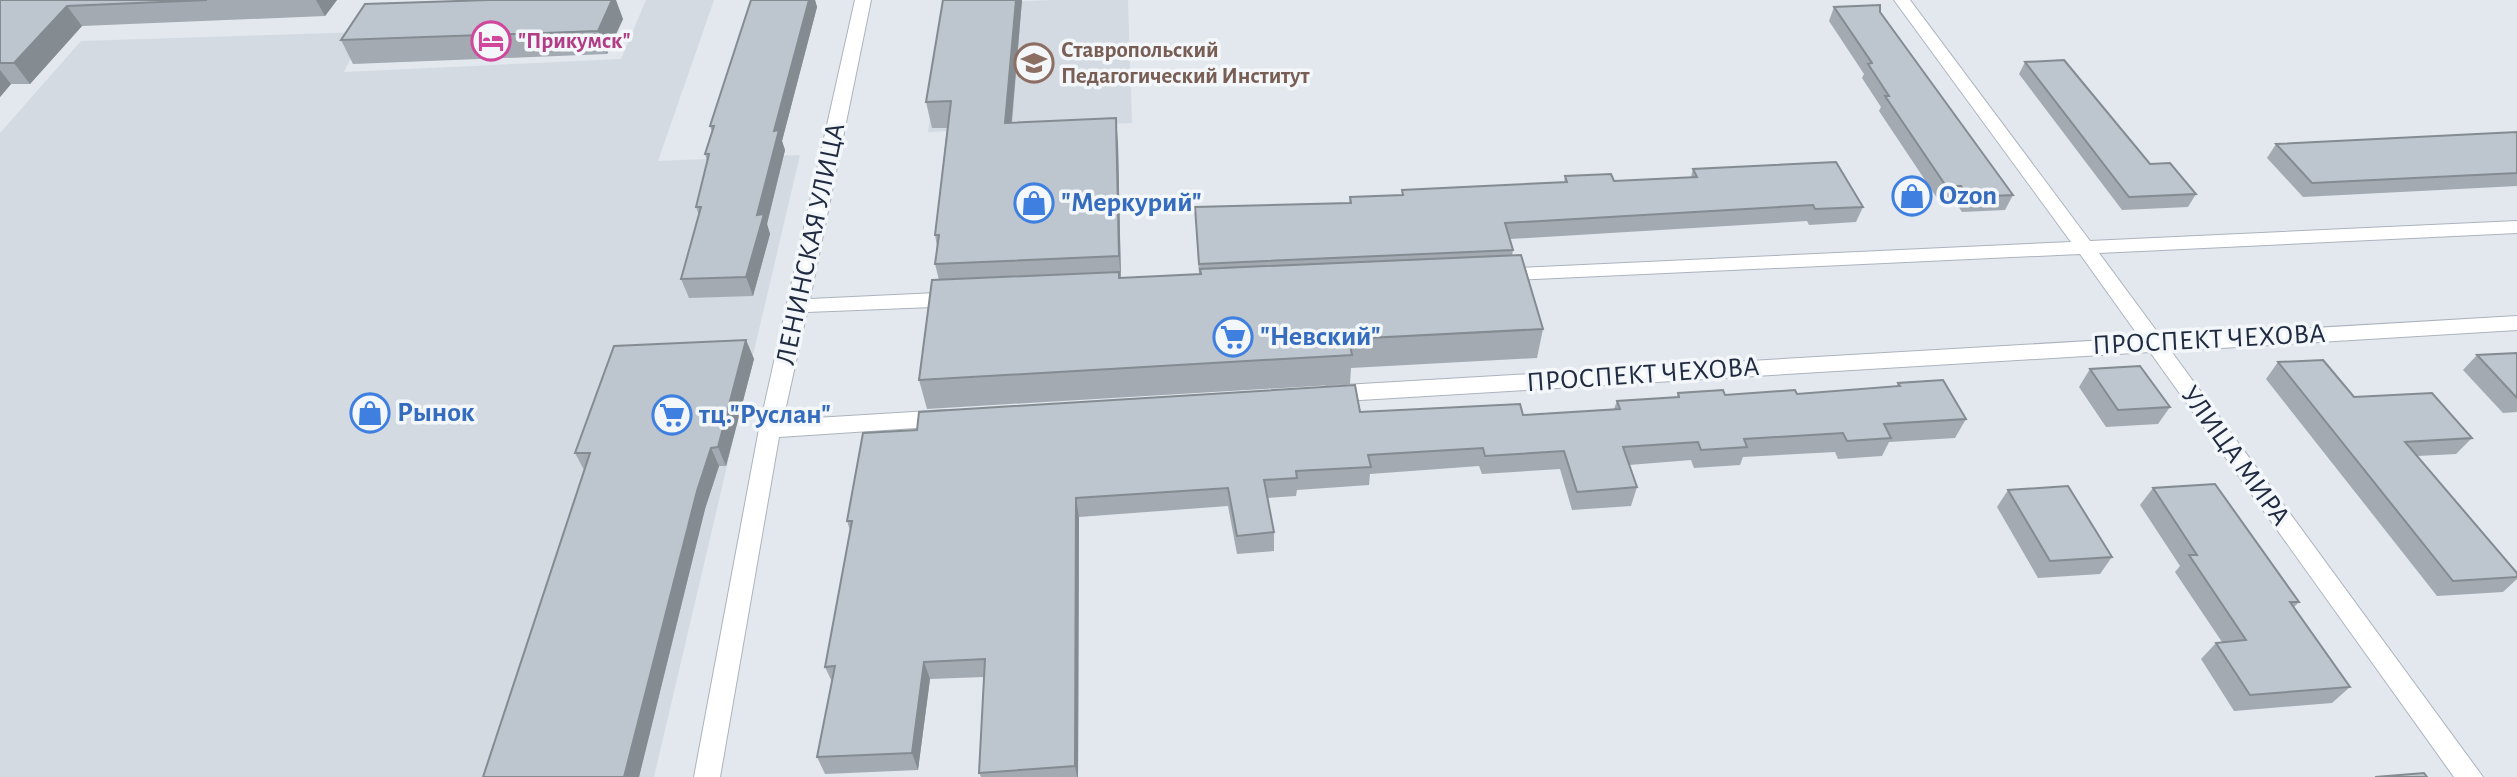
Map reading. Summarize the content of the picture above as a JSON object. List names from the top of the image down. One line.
{"streets":{"street":["ЛЕНИНСКАЯ УЛИЦА","ПРОСПЕКТ ЧЕХОВА","УЛИЦА МИРА"]},"crossings":[["ПРОСПЕКТ ЧЕХОВА","УЛИЦА МИРА"]],"places":{"hotel":["\"Прикумск\""],"school or university":["Ставропольский Педагогический Институт"],"shop":["Ozon","\"Меркурий\"","Рынок"],"supermarket":["\"Невский\"","тц.\"Руслан\""]}}
